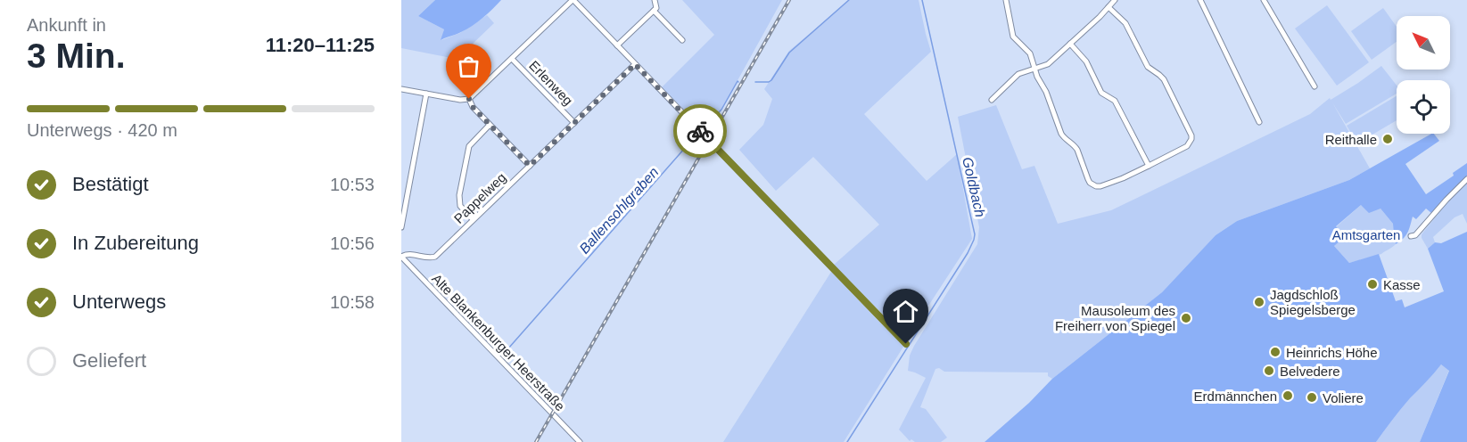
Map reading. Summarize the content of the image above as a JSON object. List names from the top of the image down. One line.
{"streets":{"street":["Erlenweg","Pappelweg","Alte Blankenburger Heerstraße"]},"crossings":[["Erlenweg","Pappelweg"],["Pappelweg","Alte Blankenburger Heerstraße"]],"water":["Goldbach","Ballensohlgraben"],"parks":["Amtsgarten"],"places":["Reithalle","Kasse","Jagdschloß Spiegelsberge","Mausoleum des Freiherr von Spiegel","Heinrichs Höhe","Belvedere","Erdmännchen","Voliere"],"north":"top left","page":{"heading":["3 Min.","Ankunft in","11:20–11:25"],"bar":"Unterwegs · 420 m","list":[["Bestätigt","10:53"],["In Zubereitung","10:56"],["Unterwegs","10:58"],"Geliefert"]}}
